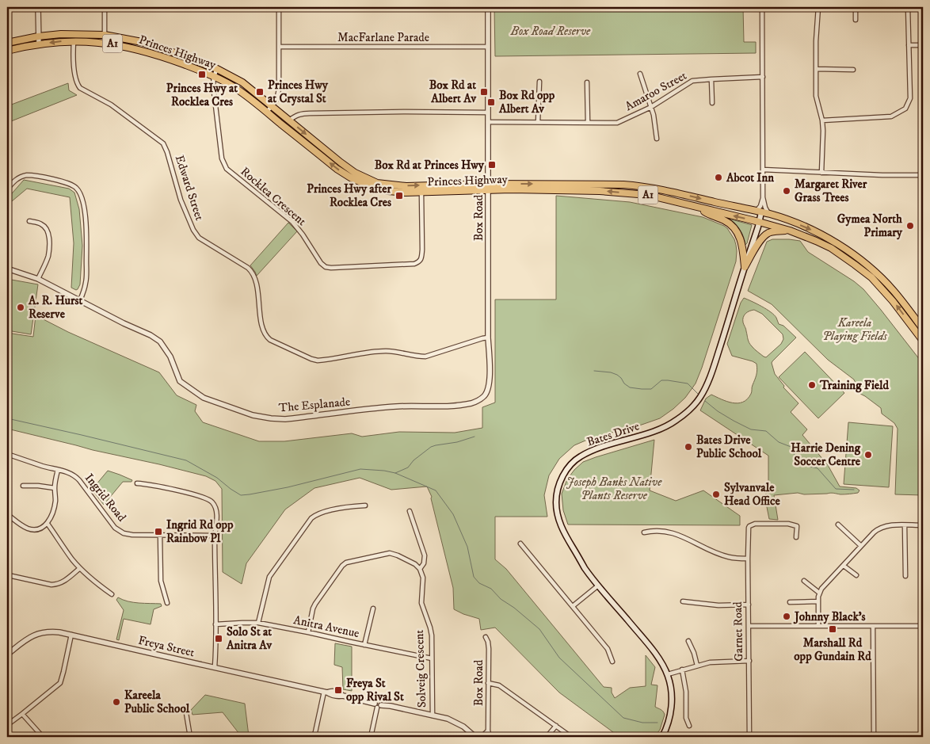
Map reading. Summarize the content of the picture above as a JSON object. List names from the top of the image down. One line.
{"streets":{"highway":["A1","Princes Highway"],"main road":["Bates Drive"],"street":["MacFarlane Parade","Amaroo Street","Edward Street","Rocklea Crescent","Box Road","The Esplanade","Ingrid Road","Anitra Avenue","Garnet Road","Freya Street","Solveig Crescent"]},"crossings":[["MacFarlane Parade","Box Road"],["Princes Highway","Edward Street"],["Princes Highway","Rocklea Crescent"],["Princes Highway","Box Road"],["Princes Highway","Bates Drive"],["Amaroo Street","Box Road"],["Edward Street","Box Road"],["Box Road","The Esplanade"],["Anitra Avenue","Solveig Crescent"],["Freya Street","Solveig Crescent"]],"parks":["Box Road Reserve","Kareela Playing Fields","Joseph Banks Native Plants Reserve"],"places":{"transit":["Princes Hwy at Rocklea Cres","Princes Hwy at Crystal St","Box Rd at Albert Av","Box Rd opp Albert Av","Box Rd at Princes Hwy","Princes Hwy after Rocklea Cres","Ingrid Rd opp Rainbow Pl","Marshall Rd opp Gundain Rd","Solo St at Anitra Av","Freya St opp Rival St"],"other":["Abcot Inn","Margaret River Grass Trees","Gymea North Primary","A. R. Hurst Reserve","Training Field","Bates Drive Public School","Harrie Dening Soccer Centre","Sylvanvale Head Office","Johnny Black's","Kareela Public School"]}}
